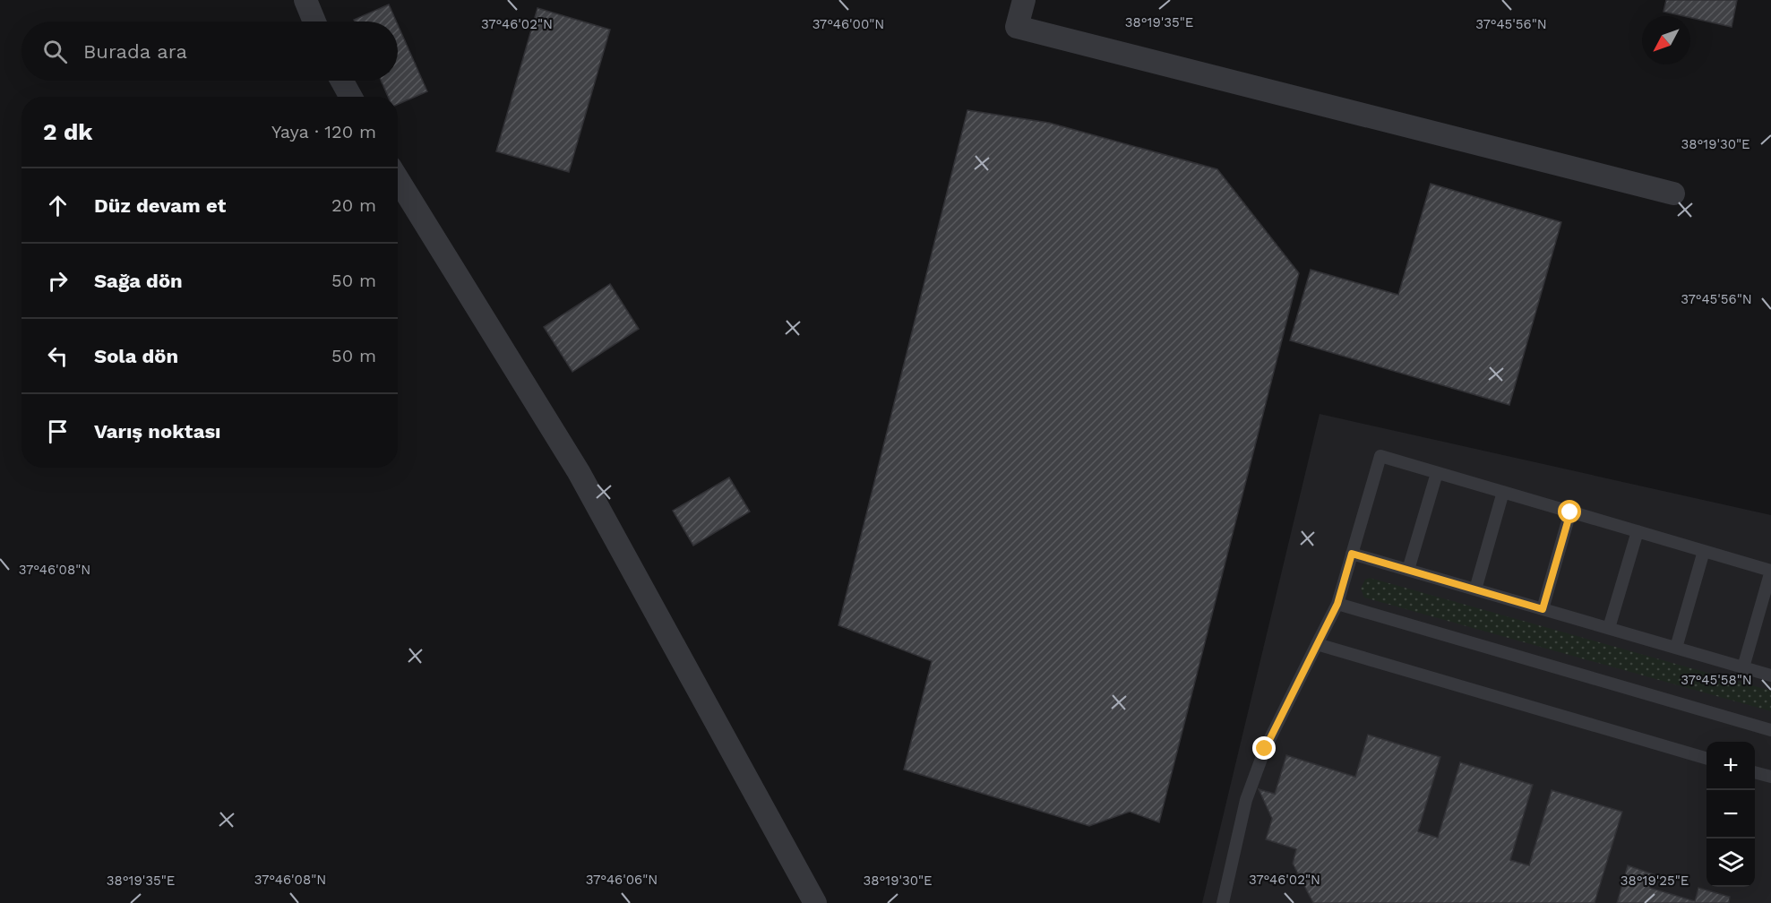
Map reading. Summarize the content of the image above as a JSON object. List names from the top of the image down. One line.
{"north":"bottom left","page":{"search":"Burada ara","heading":["2 dk","Yaya · 120 m"],"list":[["Düz devam et","20 m"],["Sağa dön","50 m"],["Sola dön","50 m"],"Varış noktası"],"map_buttons":["+","−"]},"coordinates":["38°19'35\"E","37°46'02\"N","37°46'00\"N","37°45'56\"N","38°19'30\"E","37°46'08\"N","37°45'58\"N","37°46'06\"N","38°19'25\"E"]}
